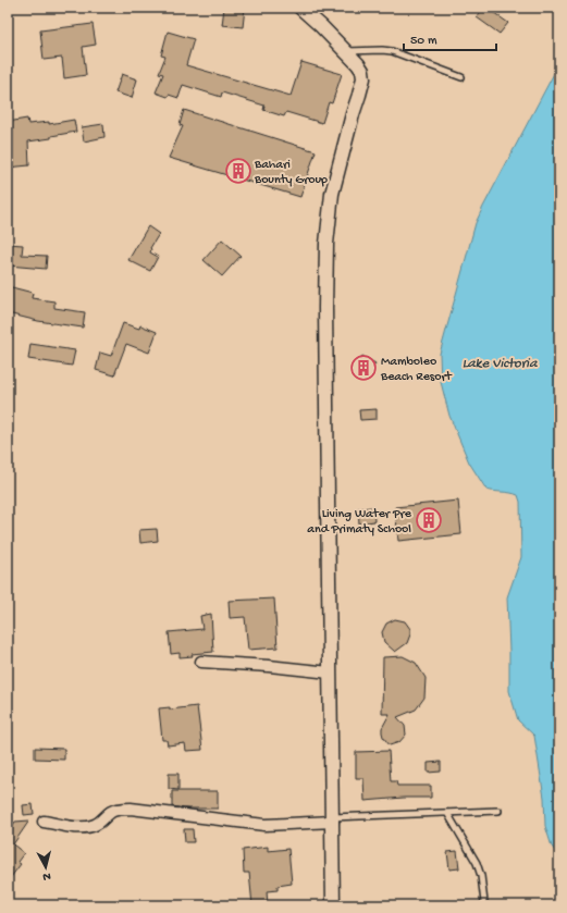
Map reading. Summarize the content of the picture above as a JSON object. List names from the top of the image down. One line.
{"water":["Lake Victoria"],"places":{"building":["Bahari Bounty Group","Mamboleo Beach Resort","Living Water Pre and Primaty School"]},"scale_bar":"50 m","north":"bottom"}
